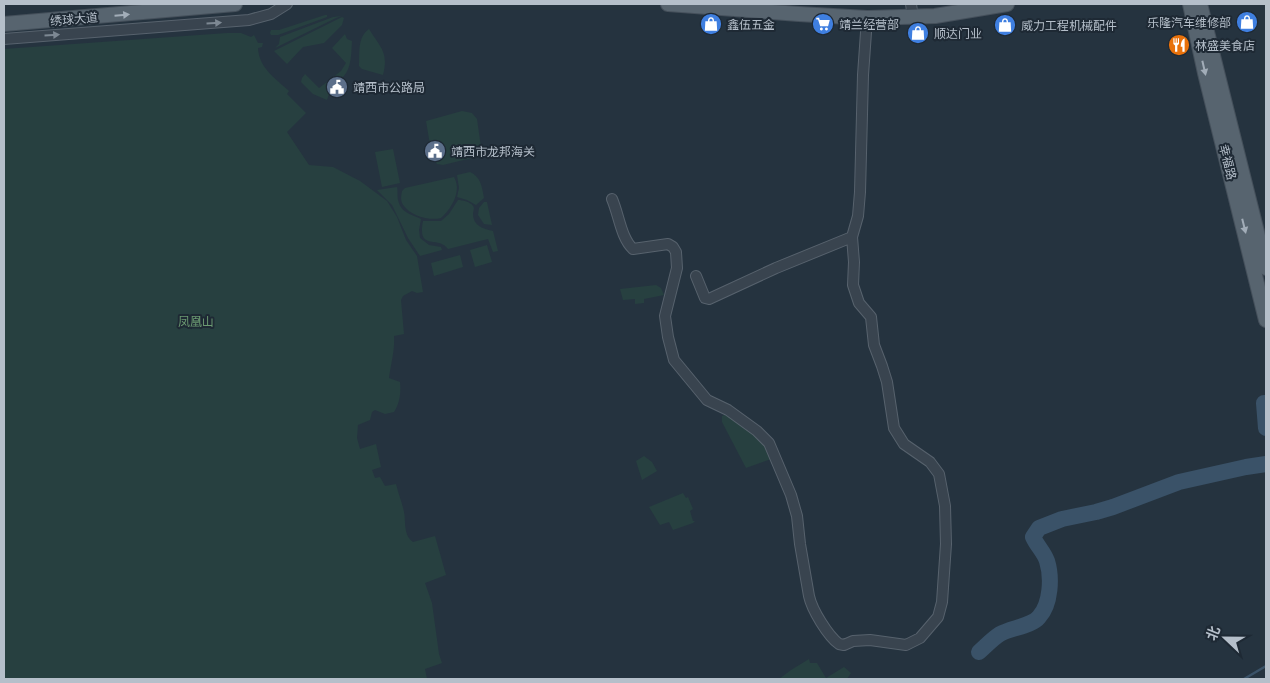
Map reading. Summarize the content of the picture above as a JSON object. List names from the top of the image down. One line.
{"streets":{"main road":["绣球大道","幸福路"]},"one_way":["绣球大道"],"parks":["凤凰山"],"places":{"shop":["乐隆汽车维修部","鑫伍五金","威力工程机械配件","顺达门业"],"supermarket":["靖兰经营部"],"restaurant":["林盛美食店"],"public building":["靖西市公路局","靖西市龙邦海关"]},"north":"left"}
